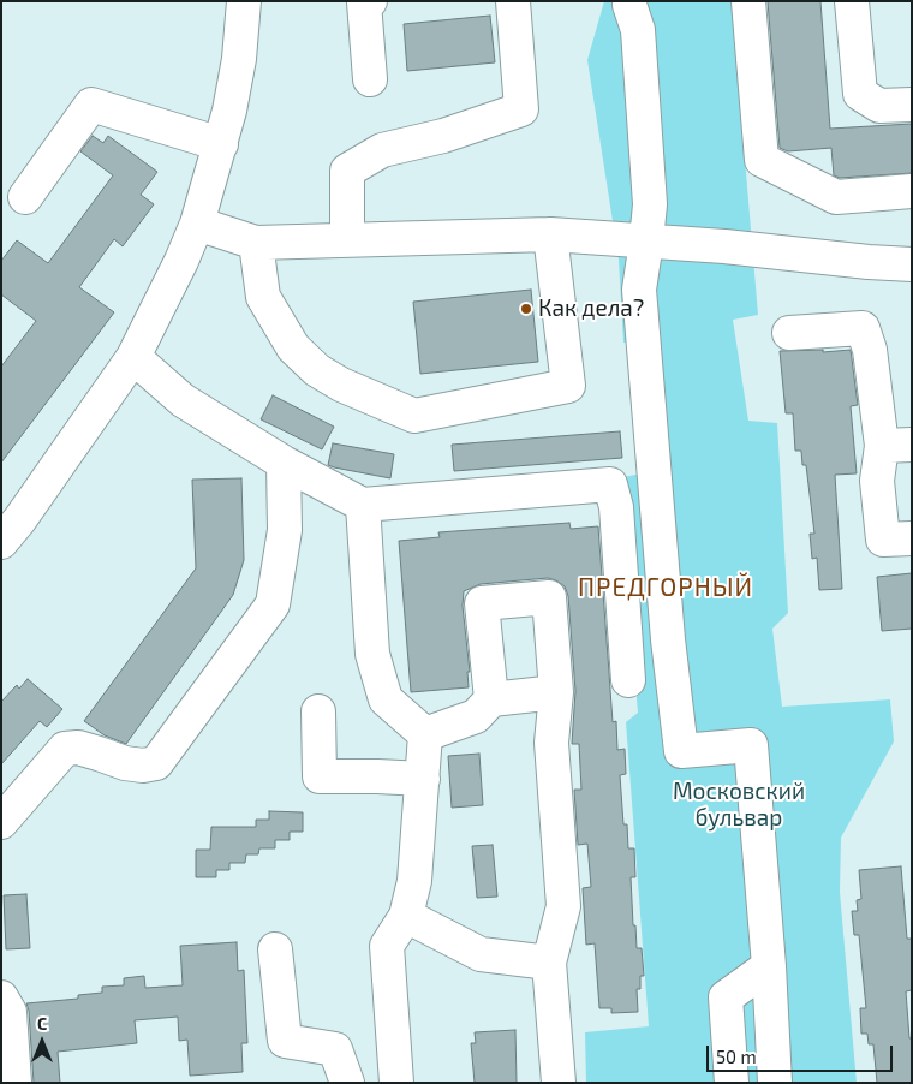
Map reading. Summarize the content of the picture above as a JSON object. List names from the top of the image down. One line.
{"districts":["ПРЕДГОРНЫЙ"],"parks":["Московский бульвар"],"places":["Как дела?"],"scale_bar":"50 m","north":"top"}
